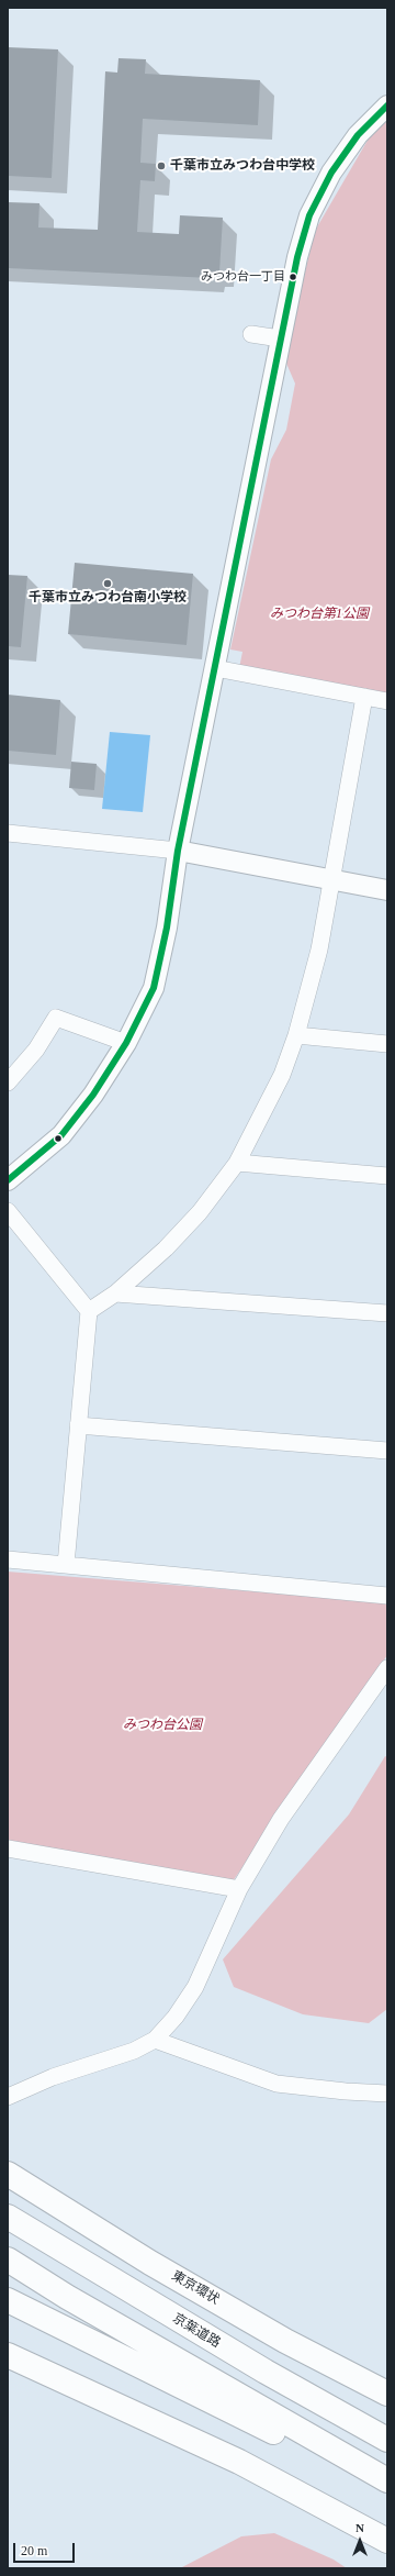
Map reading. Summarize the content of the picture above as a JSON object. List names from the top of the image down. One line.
{"streets":{"highway":["東京環状","京葉道路"]},"parks":["みつわ台第1公園","みつわ台公園"],"places":["千葉市立みつわ台中学校","みつわ台一丁目","千葉市立みつわ台南小学校"],"scale_bar":"20 m","north":"top"}
